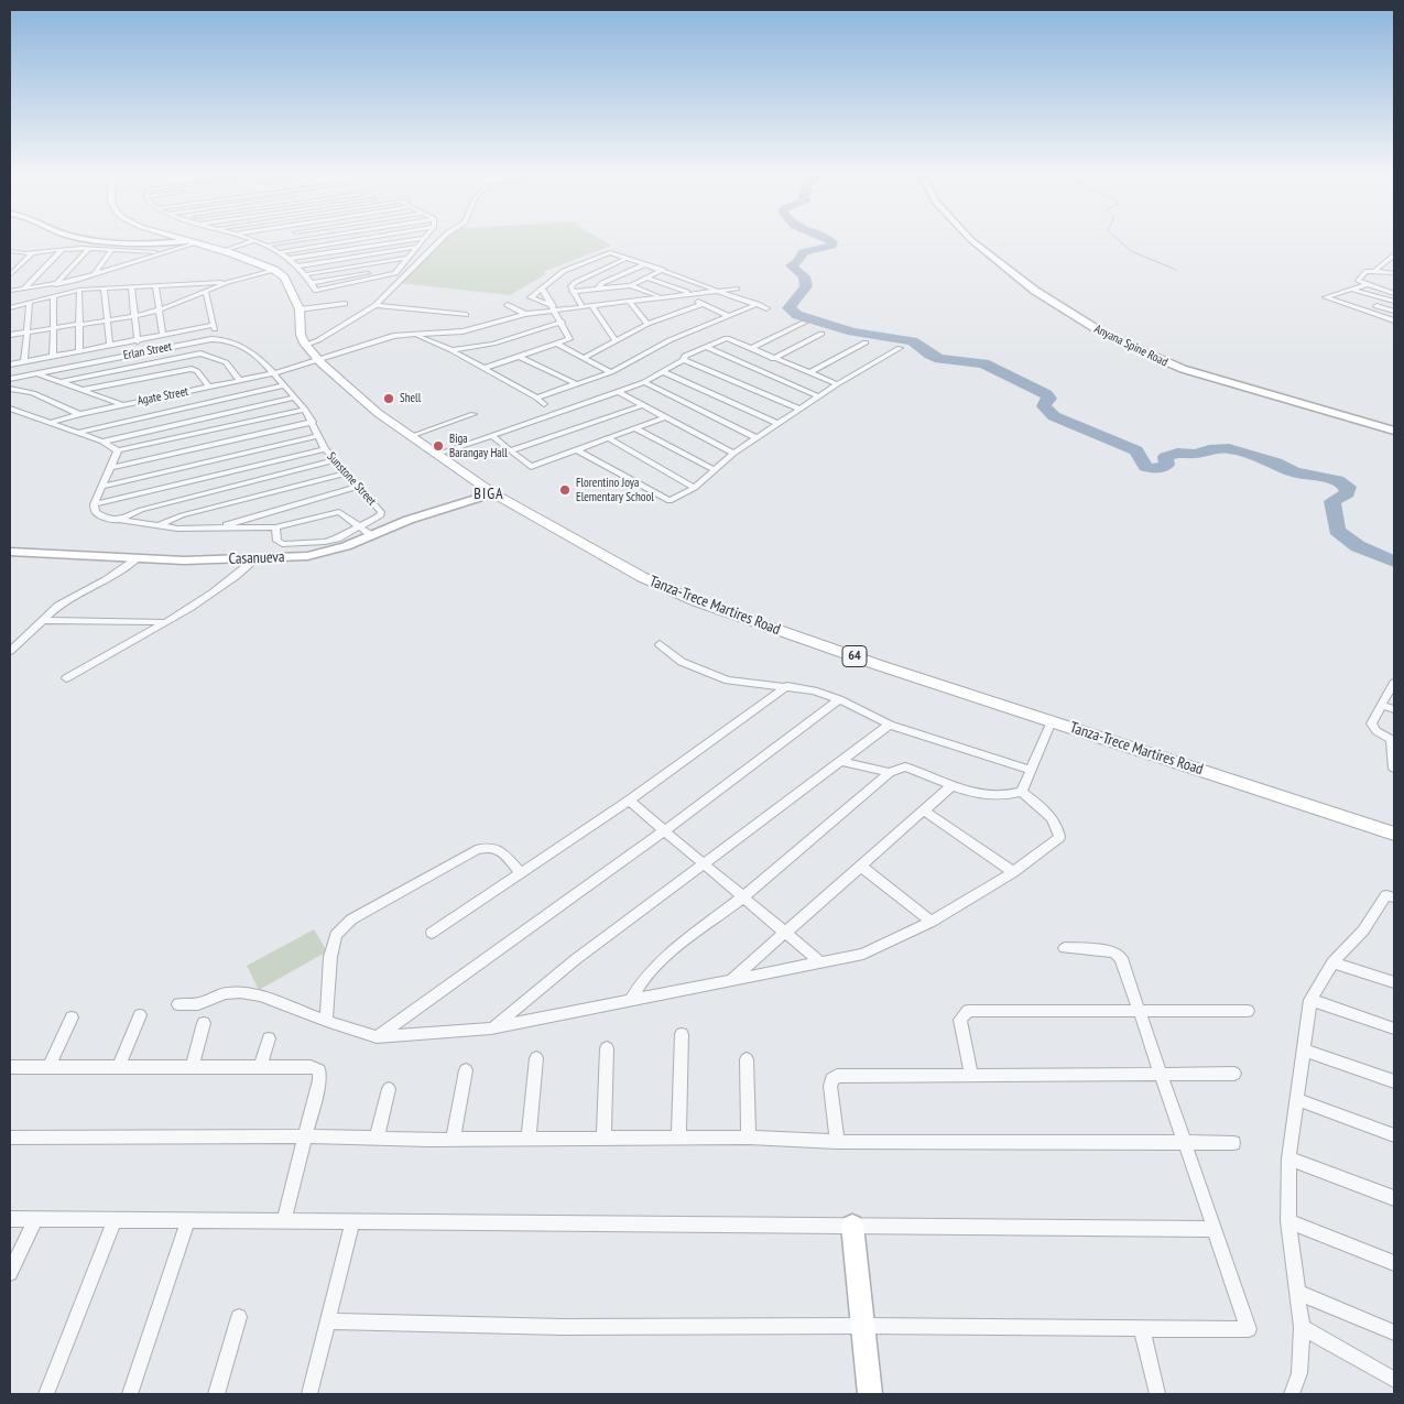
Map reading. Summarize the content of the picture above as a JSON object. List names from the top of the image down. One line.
{"streets":{"main road":["Anyana Spine Road","Casanueva","Tanza-Trece Martires Road","64"],"street":["Erlan Street","Agate Street","Sunstone Street"]},"crossings":[["Erlan Street","Agate Street"],["Casanueva","Tanza-Trece Martires Road"]],"districts":["BIGA"],"places":["Shell","Biga Barangay Hall","Florentino Joya Elementary School"]}
